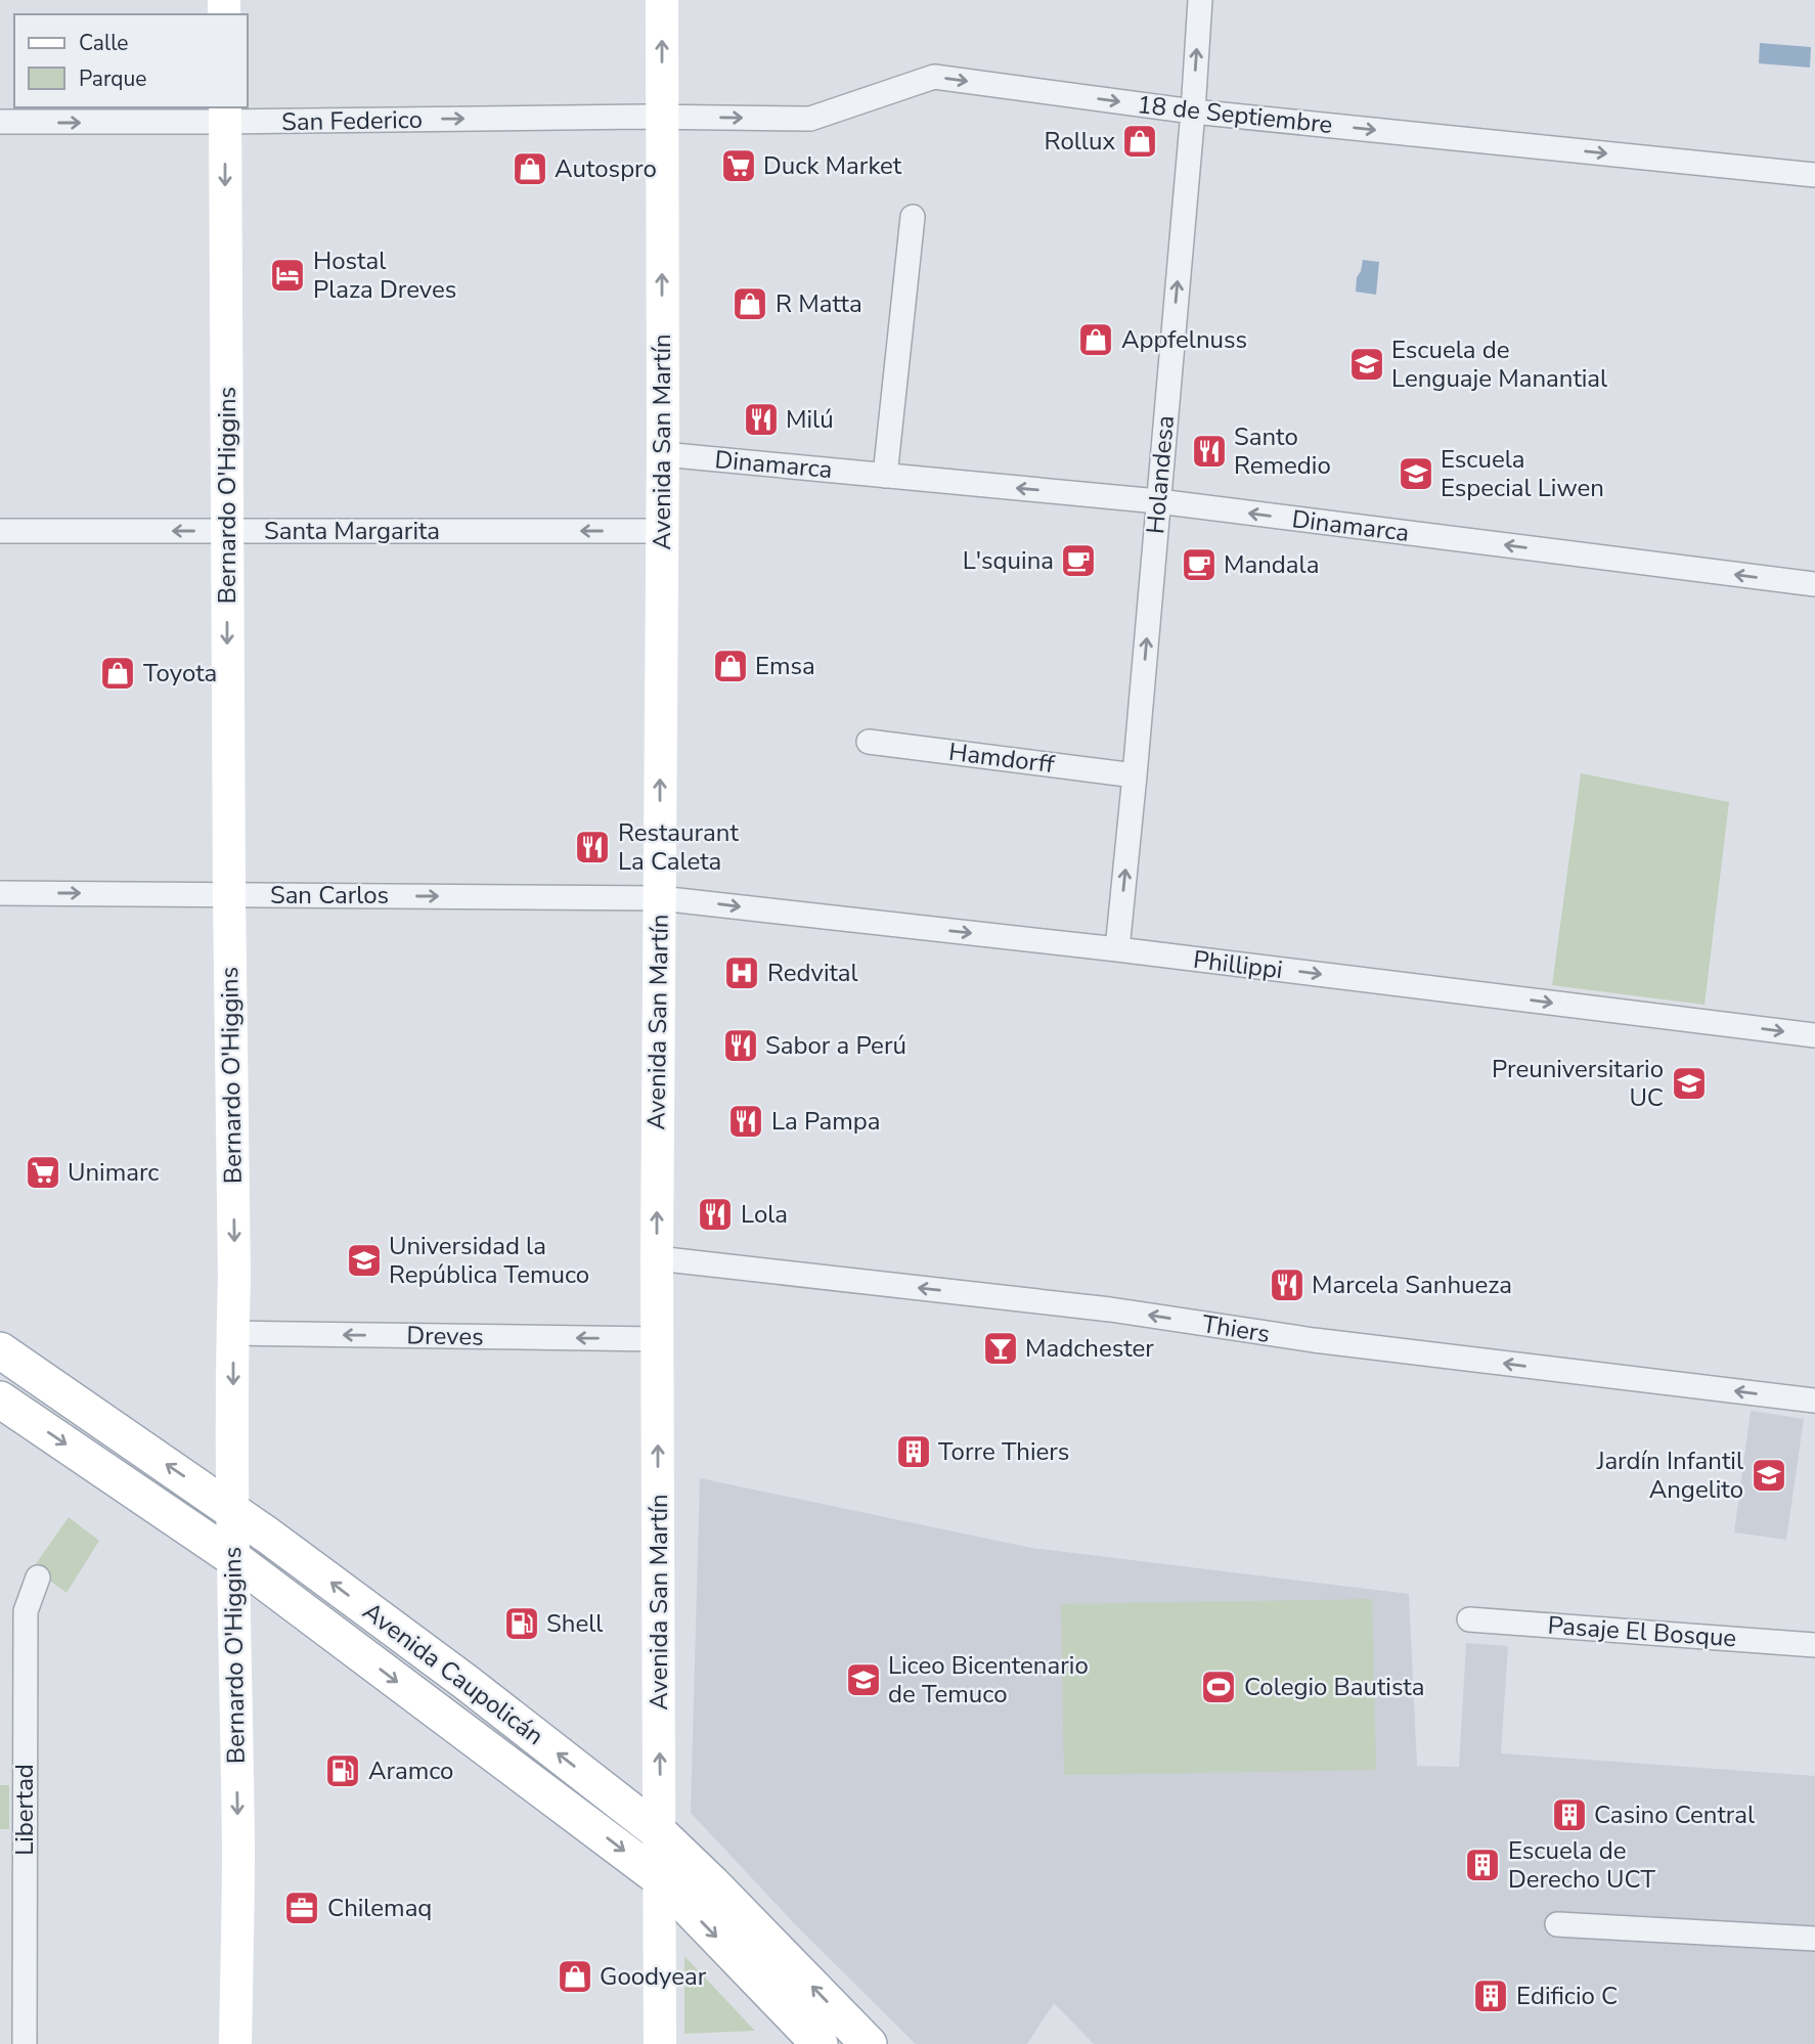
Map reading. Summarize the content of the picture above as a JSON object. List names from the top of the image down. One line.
{"streets":{"main road":["Avenida San Martín","Bernardo O'Higgins","Avenida Caupolicán"],"street":["18 de Septiembre","San Federico","Dinamarca","Holandesa","Santa Margarita","Hamdorff","San Carlos","Phillippi","Thiers","Dreves","Pasaje El Bosque","Libertad"]},"crossings":[["18 de Septiembre","San Federico"],["18 de Septiembre","Avenida San Martín"],["18 de Septiembre","Holandesa"],["San Federico","Avenida San Martín"],["San Federico","Bernardo O'Higgins"],["Avenida San Martín","Dinamarca"],["Avenida San Martín","Santa Margarita"],["Avenida San Martín","San Carlos"],["Avenida San Martín","Phillippi"],["Avenida San Martín","Thiers"],["Avenida San Martín","Dreves"],["Avenida San Martín","Avenida Caupolicán"],["Dinamarca","Holandesa"],["Holandesa","Hamdorff"],["Holandesa","Phillippi"],["Bernardo O'Higgins","Santa Margarita"],["Bernardo O'Higgins","San Carlos"],["Bernardo O'Higgins","Dreves"],["Bernardo O'Higgins","Avenida Caupolicán"],["San Carlos","Phillippi"]],"one_way":["18 de Septiembre","San Federico","Avenida San Martín","Dinamarca","Holandesa","Bernardo O'Higgins","Santa Margarita","San Carlos","Phillippi","Thiers","Dreves"],"places":{"shop":["Rollux","Autospro","R Matta","Appfelnuss","Emsa","Toyota","Goodyear"],"supermarket":["Duck Market","Unimarc"],"hotel":["Hostal Plaza Dreves"],"school or university":["Escuela de Lenguaje Manantial","Escuela Especial Liwen","Preuniversitario UC","Universidad la República Temuco","Jardín Infantil Angelito","Liceo Bicentenario de Temuco"],"restaurant":["Milú","Santo Remedio","Restaurant La Caleta","Sabor a Perú","La Pampa","Lola","Marcela Sanhueza"],"cafe":["L'squina","Mandala"],"hospital":["Redvital"],"bar":["Madchester"],"building":["Torre Thiers","Casino Central","Escuela de Derecho UCT","Edificio C"],"fuel station":["Shell","Aramco"],"sports":["Colegio Bautista"],"office":["Chilemaq"]},"legend":["Calle","Parque"]}
